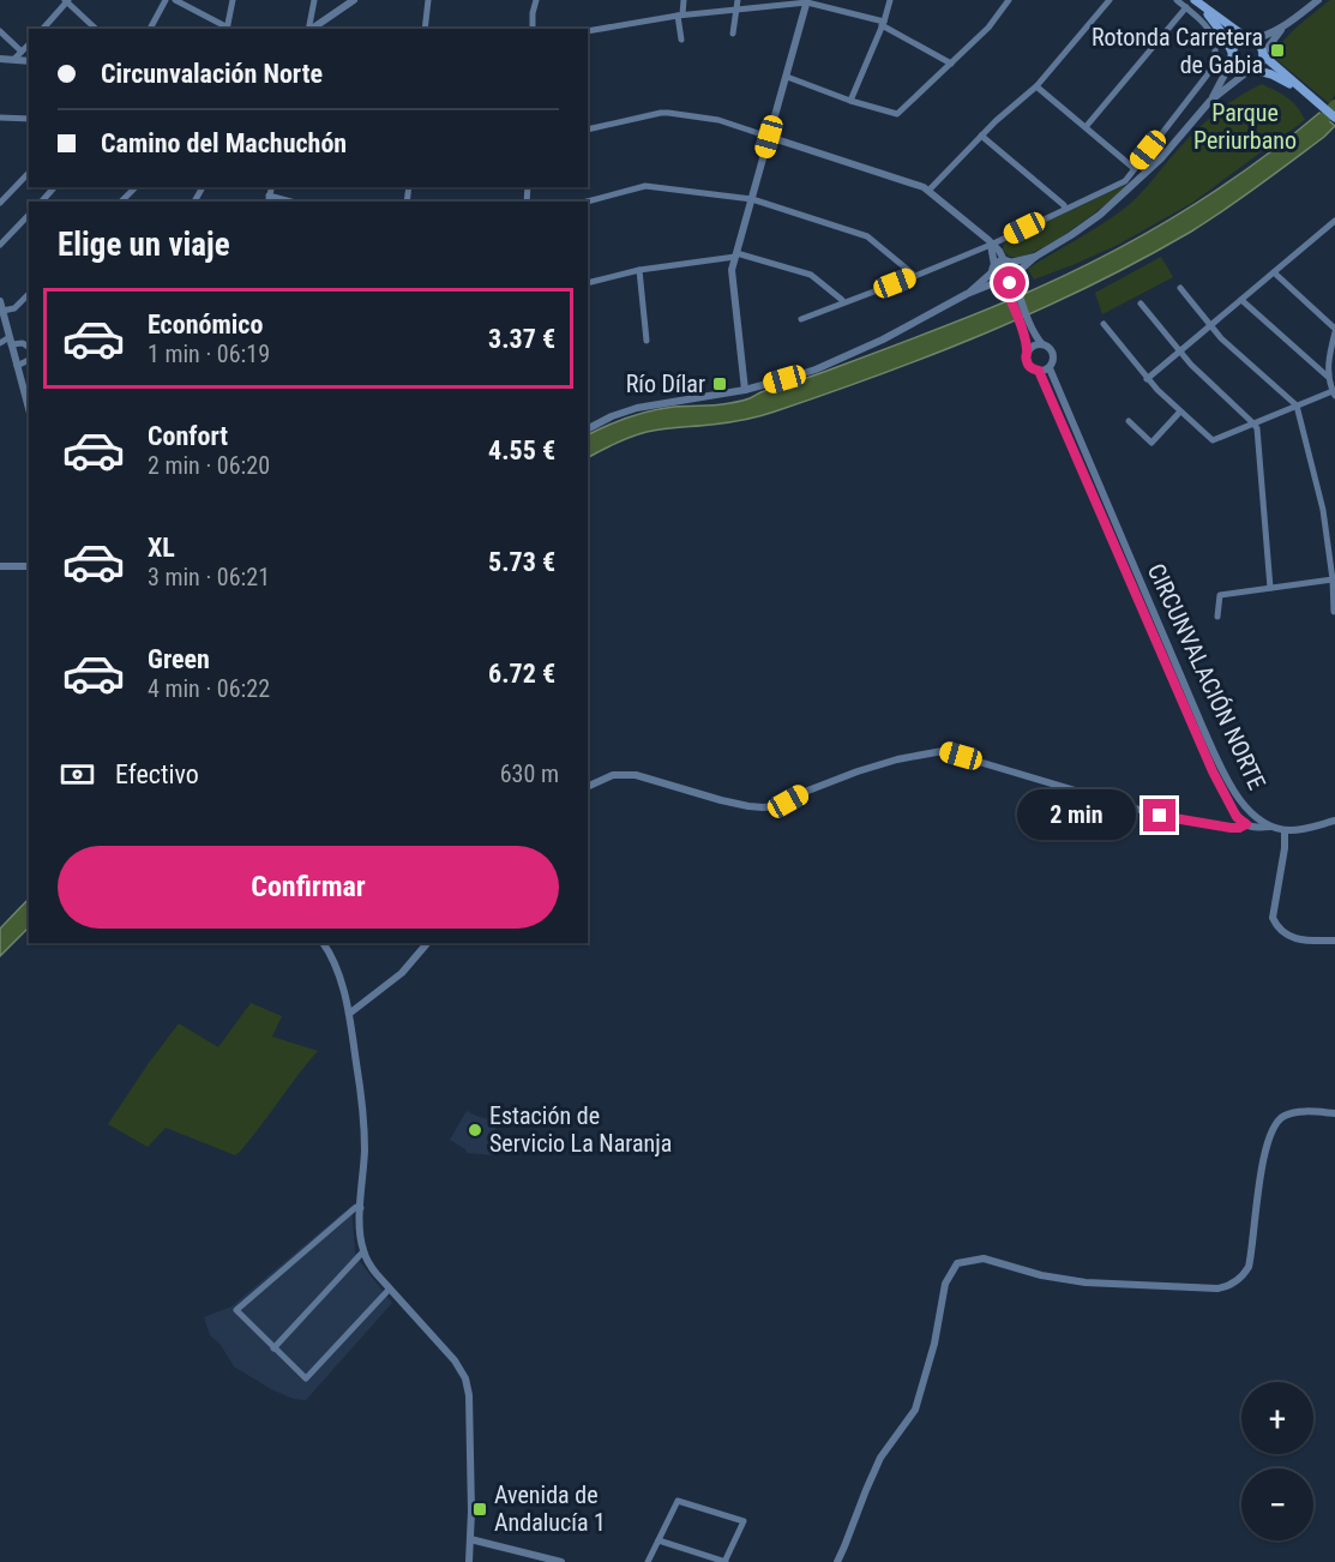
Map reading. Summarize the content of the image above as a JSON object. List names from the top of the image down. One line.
{"streets":{"street":["CIRCUNVALACIÓN NORTE"]},"parks":["Parque Periurbano"],"places":{"transit":["Rotonda Carretera de Gabia","Río Dílar","Avenida de Andalucía 1"],"other":["Estación de Servicio La Naranja"]},"page":{"banner":["Circunvalación Norte","Camino del Machuchón"],"heading":"Elige un viaje","list":[{"name":"Económico","note":"1 min · 06:19","value":"3.37 €"},{"name":"Confort","note":"2 min · 06:20","value":"4.55 €"},{"name":"XL","note":"3 min · 06:21","value":"5.73 €"},{"name":"Green","note":"4 min · 06:22","value":"6.72 €"}],"pay":["Efectivo","630 m"],"bubble":"2 min","buttons":"Confirmar","map_buttons":["+","−"]}}
